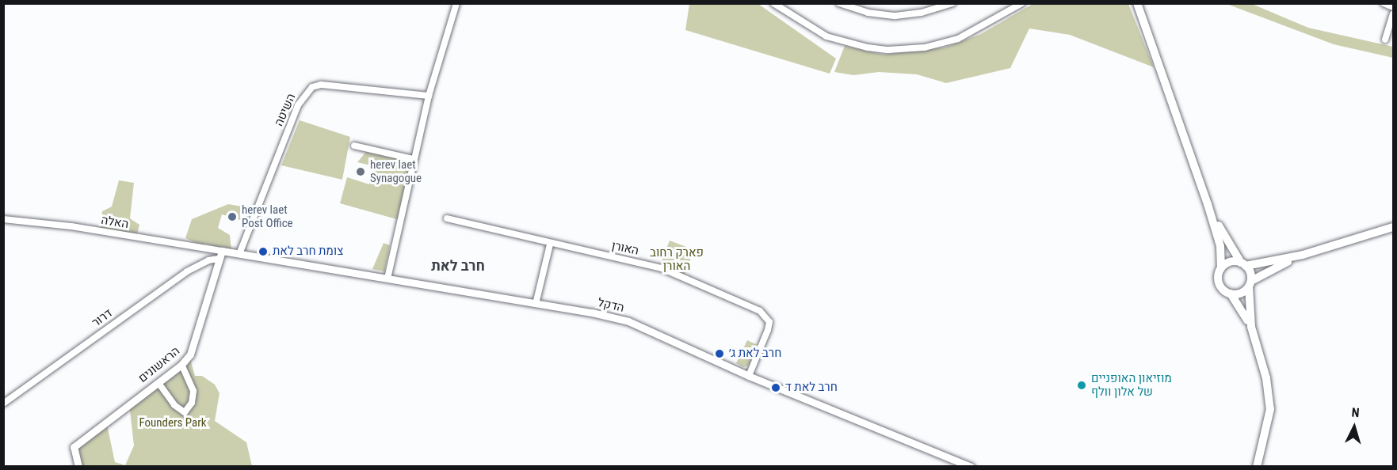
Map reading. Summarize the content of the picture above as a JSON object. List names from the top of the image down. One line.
{"streets":{"street":["השיטה","האלה","האורן","הדקל","דרור","הראשונים"]},"crossings":[["השיטה","הדקל"],["האלה","הדקל"],["האלה","הראשונים"],["האורן","הדקל"],["הדקל","הראשונים"],["דרור","הראשונים"]],"districts":["חרב לאת"],"parks":["פארק רחוב האורן","Founders Park"],"places":["herev laet Synagogue","herev laet Post Office","צומת חרב לאת","חרב לאת ג׳","מוזיאון האופניים של אלון וולף","חרב לאת ד"],"north":"top"}
